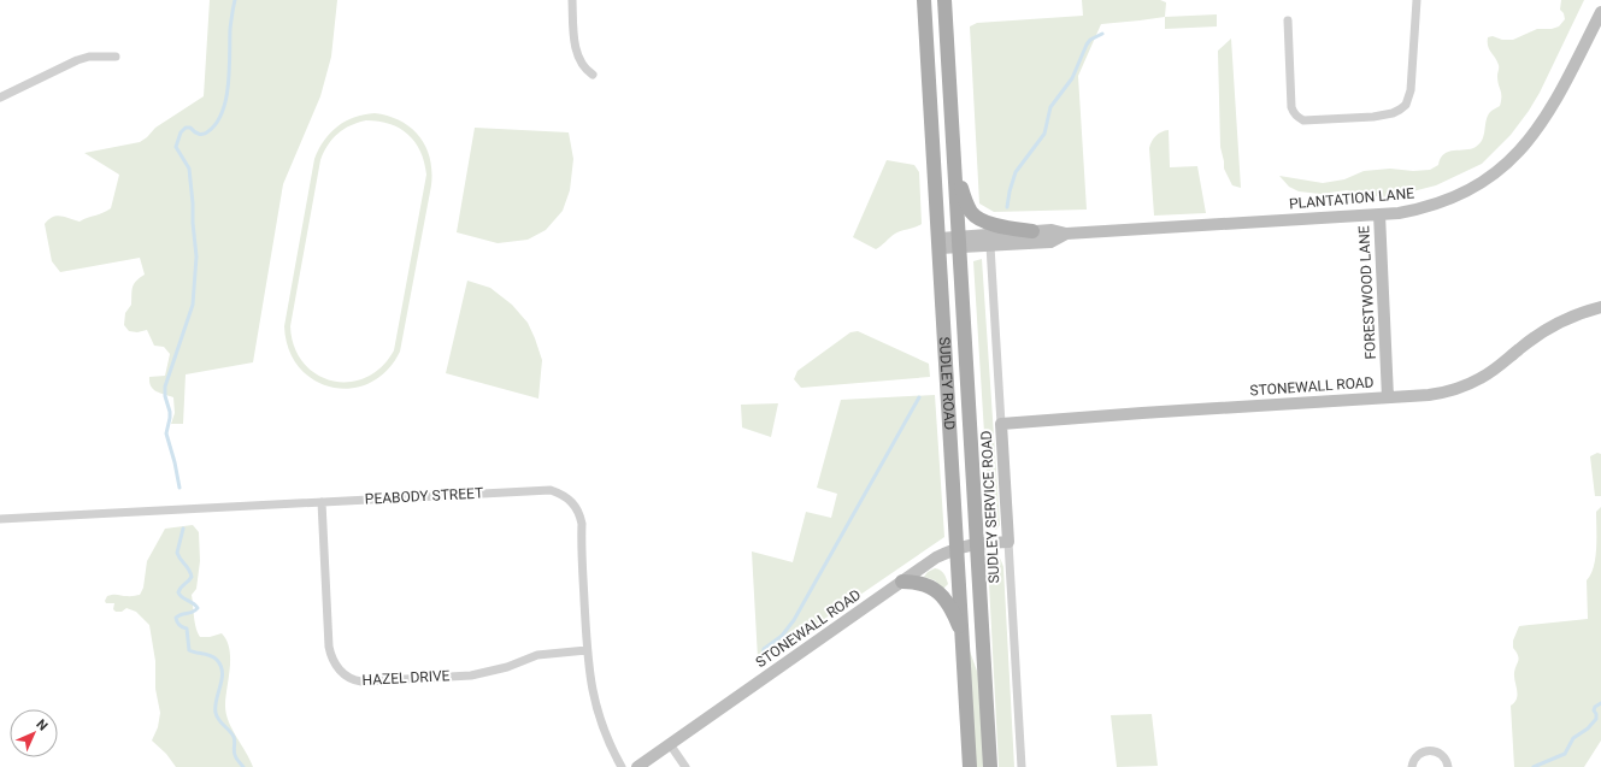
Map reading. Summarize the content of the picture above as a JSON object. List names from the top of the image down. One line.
{"streets":{"main road":["SUDLEY ROAD"],"street":["PLANTATION LANE","FORESTWOOD LANE","STONEWALL ROAD","PEABODY STREET","SUDLEY SERVICE ROAD","HAZEL DRIVE"]},"crossings":[["PLANTATION LANE","FORESTWOOD LANE"],["PLANTATION LANE","SUDLEY ROAD"],["PLANTATION LANE","SUDLEY SERVICE ROAD"],["FORESTWOOD LANE","STONEWALL ROAD"],["SUDLEY ROAD","STONEWALL ROAD"],["STONEWALL ROAD","SUDLEY SERVICE ROAD"],["PEABODY STREET","HAZEL DRIVE"]],"north":"top right"}
